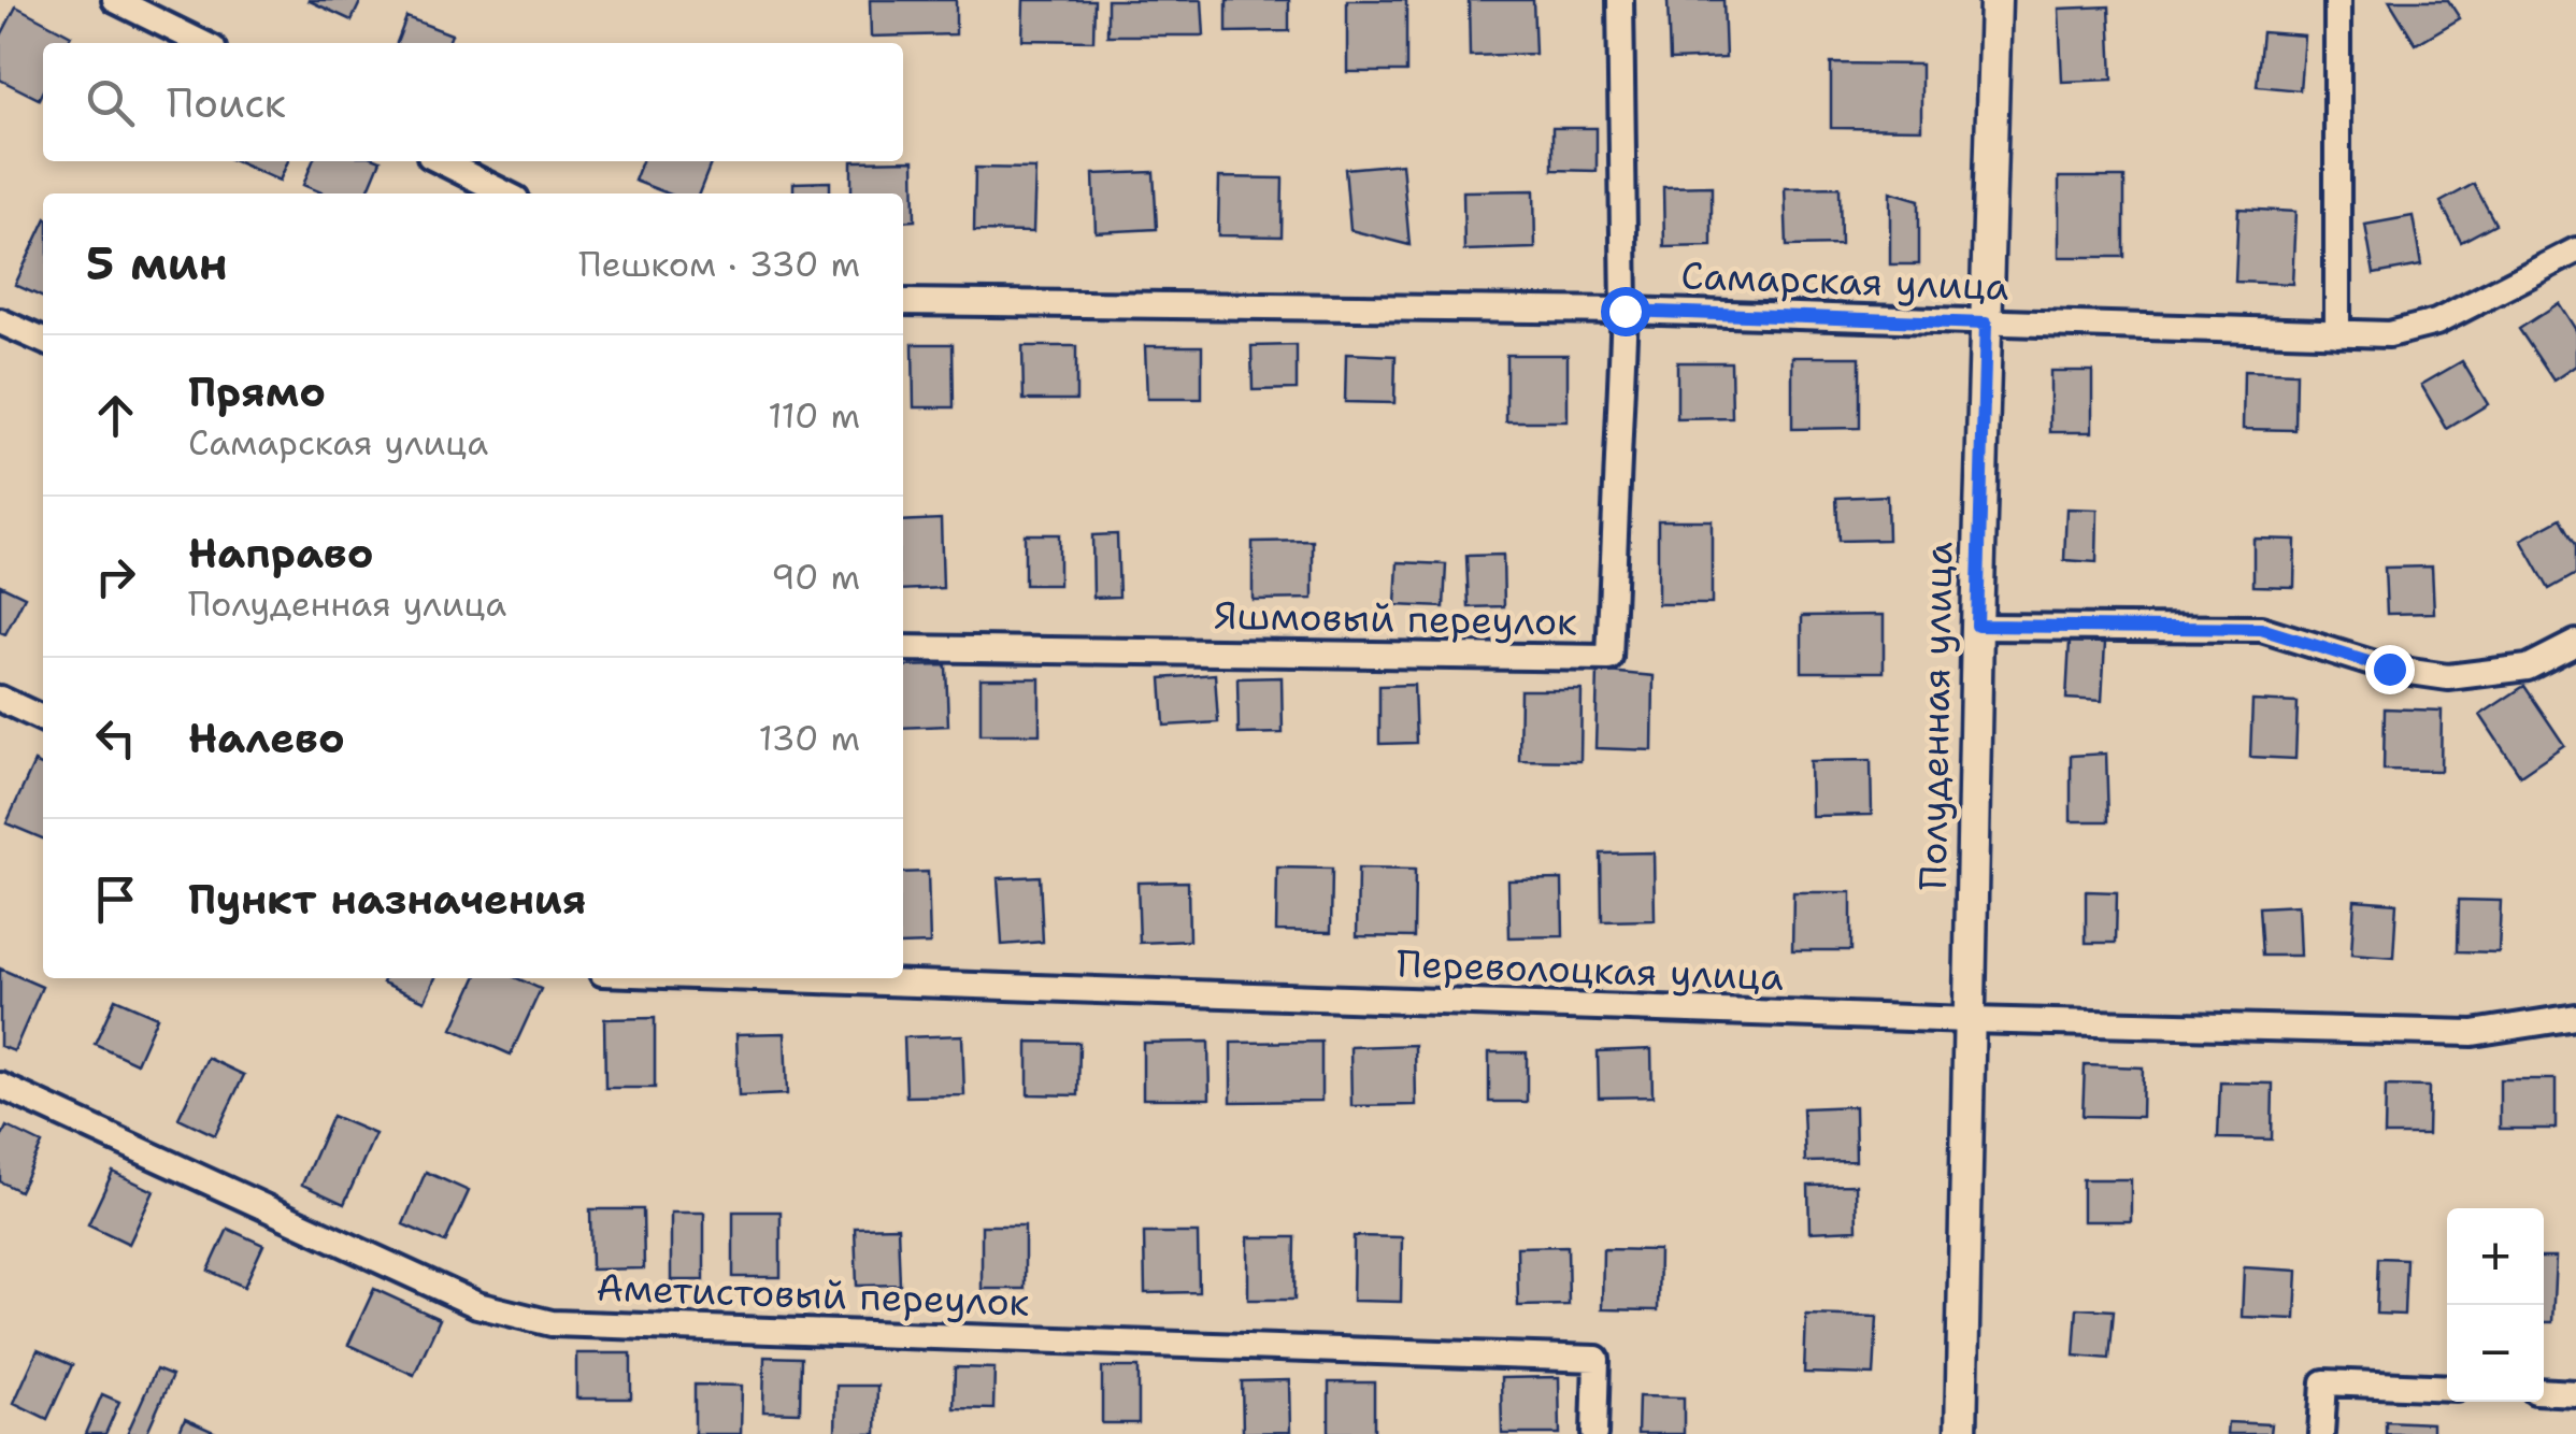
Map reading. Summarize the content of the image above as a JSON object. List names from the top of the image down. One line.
{"streets":{"street":["Самарская улица","Яшмовый переулок","Полуденная улица","Переволоцкая улица","Аметистовый переулок"]},"crossings":[["Самарская улица","Яшмовый переулок"],["Самарская улица","Полуденная улица"],["Полуденная улица","Переволоцкая улица"]],"page":{"search":"Поиск","heading":["5 мин","Пешком · 330 m"],"list":[["Прямо","Самарская улица","110 m"],["Направо","Полуденная улица","90 m"],["Налево","130 m"],"Пункт назначения"],"map_buttons":["+","−"]}}
